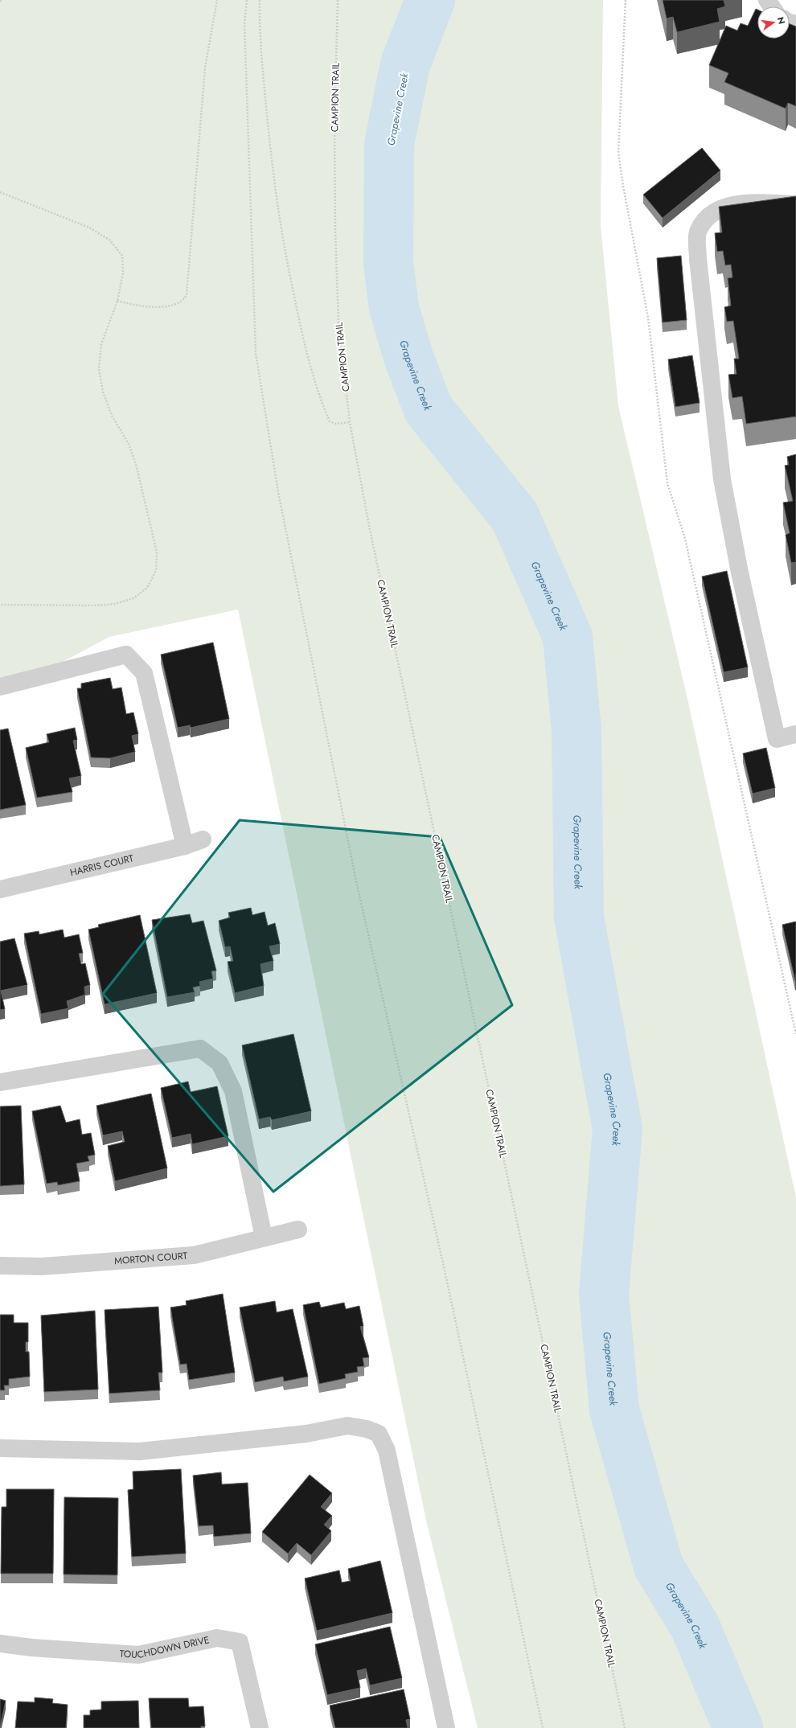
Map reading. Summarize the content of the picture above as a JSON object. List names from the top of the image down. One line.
{"streets":{"street":["HARRIS COURT","MORTON COURT","TOUCHDOWN DRIVE"],"path":["CAMPION TRAIL"]},"water":["Grapevine Creek"],"north":"right"}
